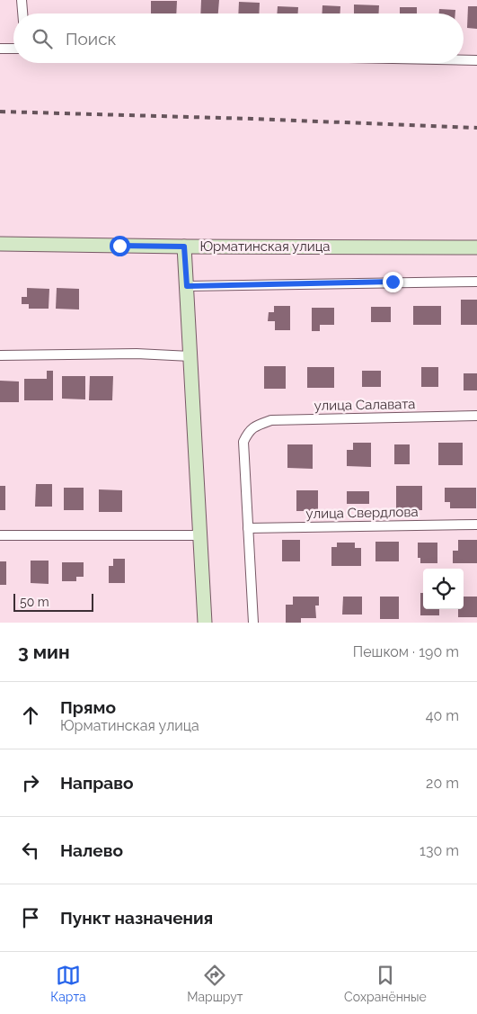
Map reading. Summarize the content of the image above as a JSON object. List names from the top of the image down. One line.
{"streets":{"main road":["Юрматинская улица"],"street":["улица Салавата","улица Свердлова"]},"crossings":[["улица Салавата","улица Свердлова"]],"scale_bar":"50 m","page":{"search":"Поиск","scale":"50 m","heading":["3 мин","Пешком · 190 m"],"list":[["Прямо","Юрматинская улица","40 m"],["Направо","20 m"],["Налево","130 m"],"Пункт назначения"],"nav":["Карта","Маршрут","Сохранённые"]}}
